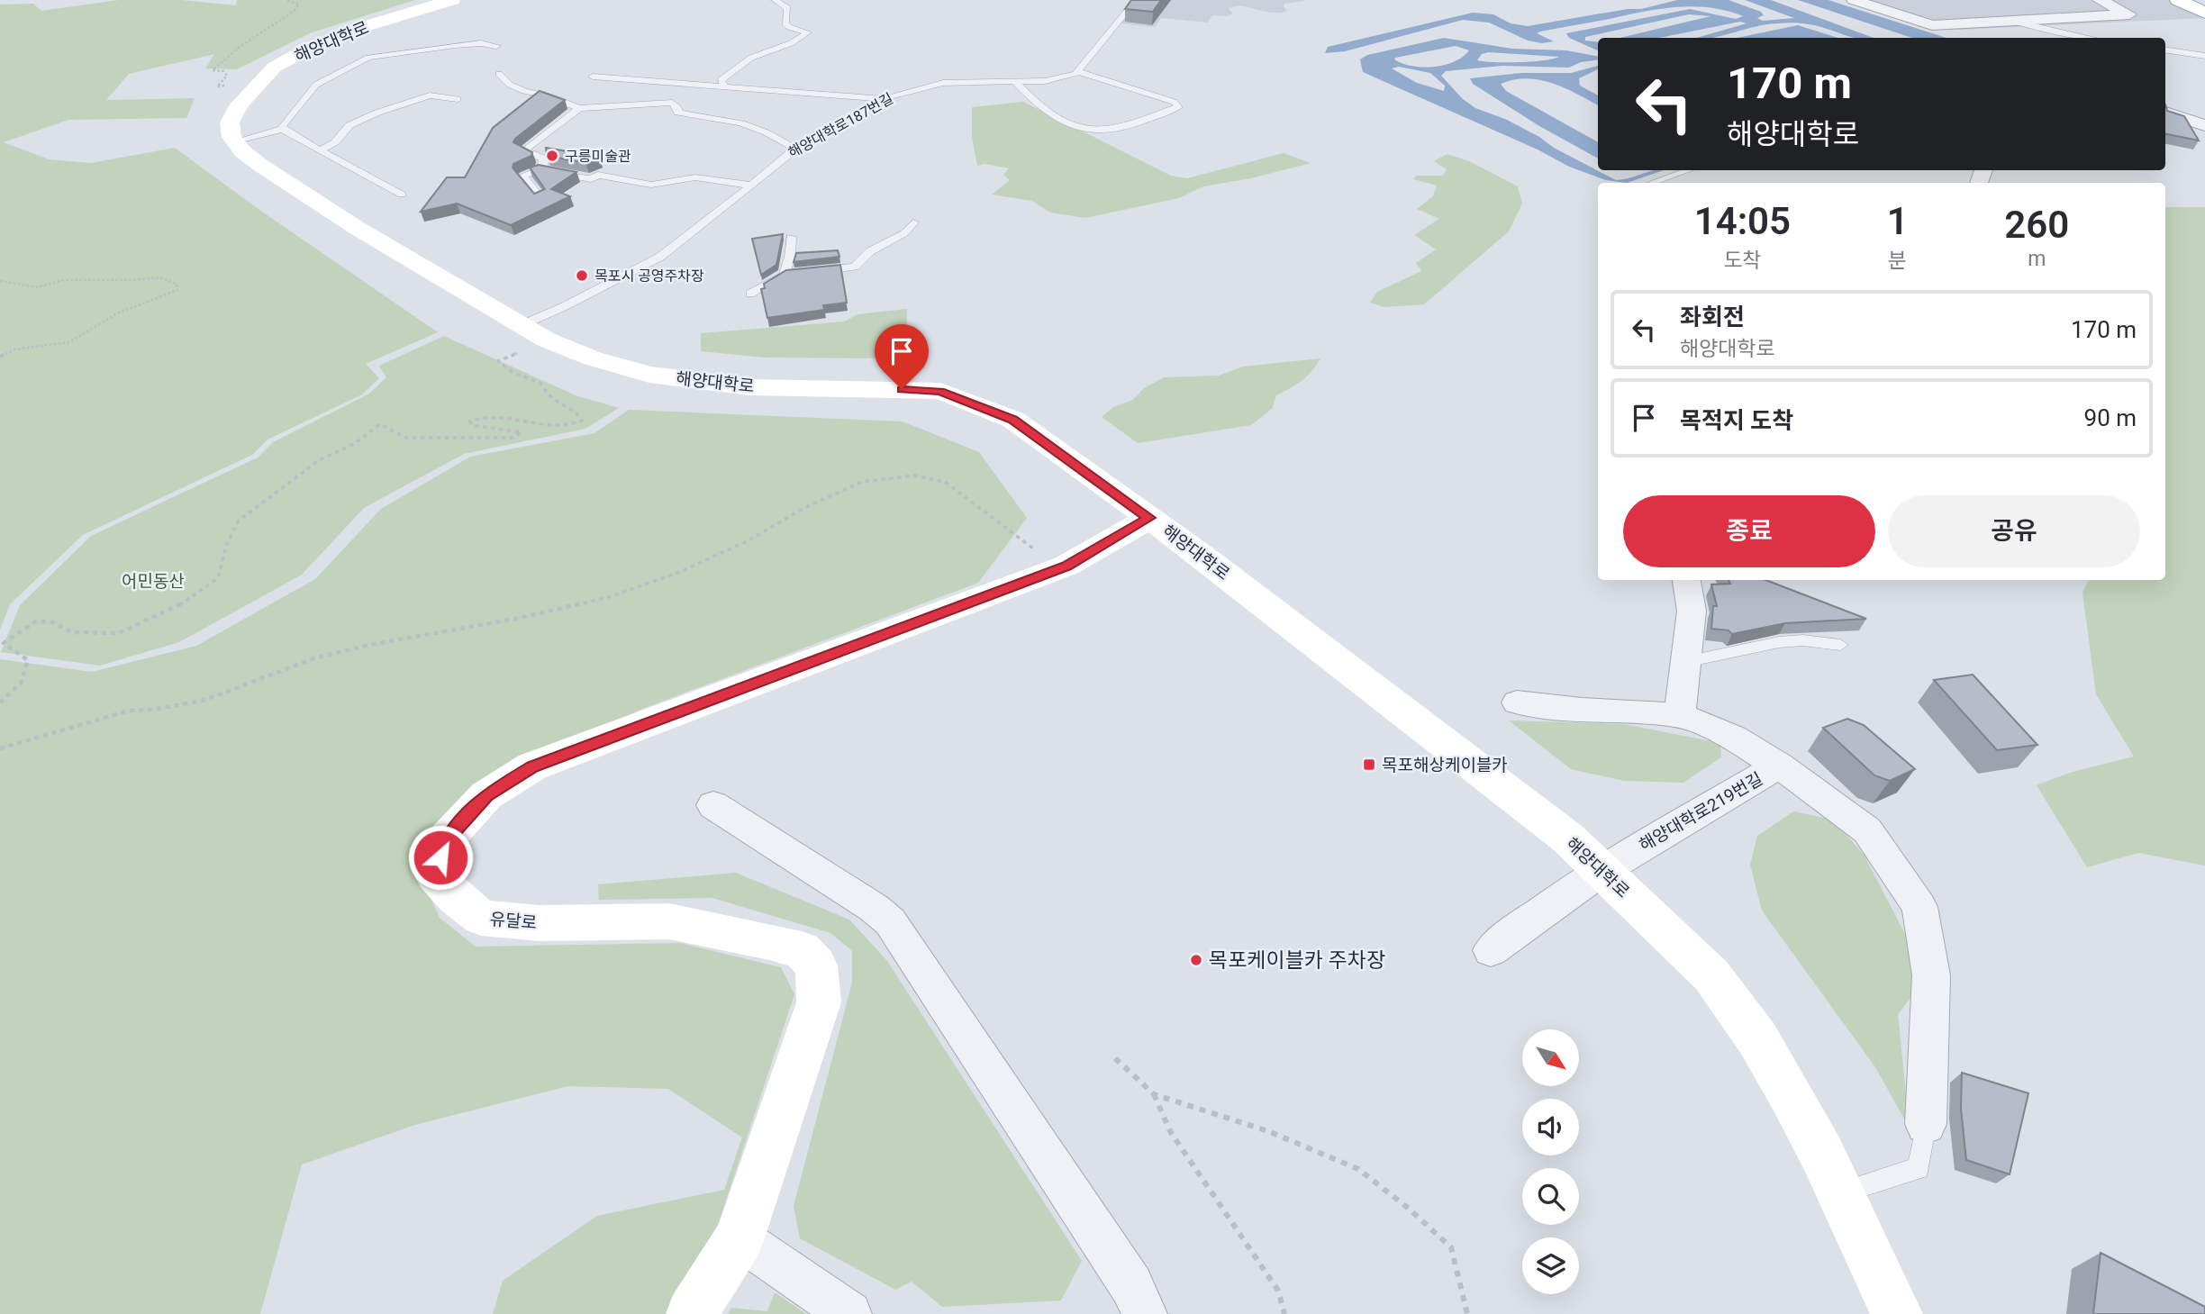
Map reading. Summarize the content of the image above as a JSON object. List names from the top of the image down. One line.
{"streets":{"street":["해양대학로","해양대학로219번길","유달로"],"lane":["해양대학로187번길"]},"crossings":[["해양대학로","해양대학로187번길"],["해양대학로","해양대학로219번길"],["해양대학로","유달로"]],"parks":["어민동산"],"places":{"other":["구릉미술관","목포시 공영주차장","목포케이블카 주차장"],"transit":["목포해상케이블카"]},"north":"bottom right","page":{"turn":["170 m","해양대학로"],"eta":["14:05","도착","1","분","260","m"],"list":[{"name":"좌회전","note":"해양대학로","value":"170 m"},{"name":"목적지 도착","value":"90 m"}],"buttons":["종료","공유"]}}
